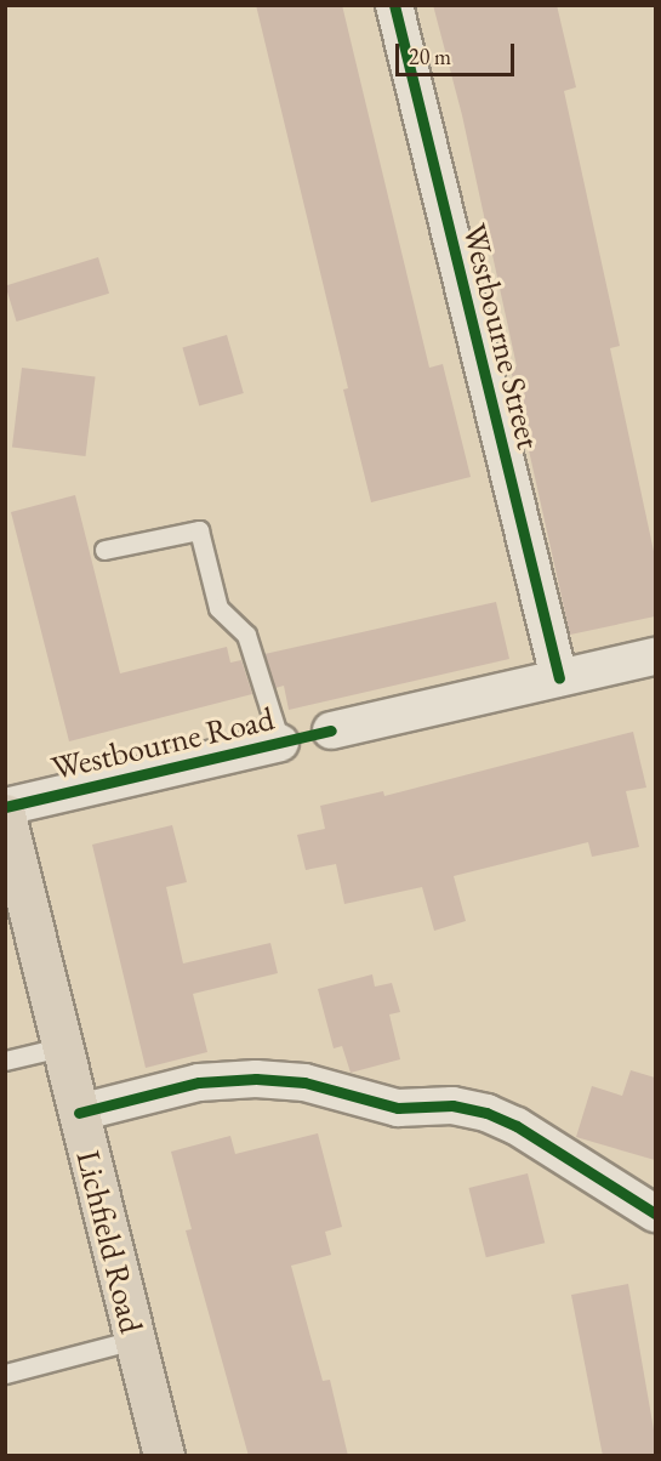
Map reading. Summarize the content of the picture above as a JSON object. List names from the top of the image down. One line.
{"streets":{"highway":["Lichfield Road"],"street":["Westbourne Street","Westbourne Road"]},"scale_bar":"20 m"}
